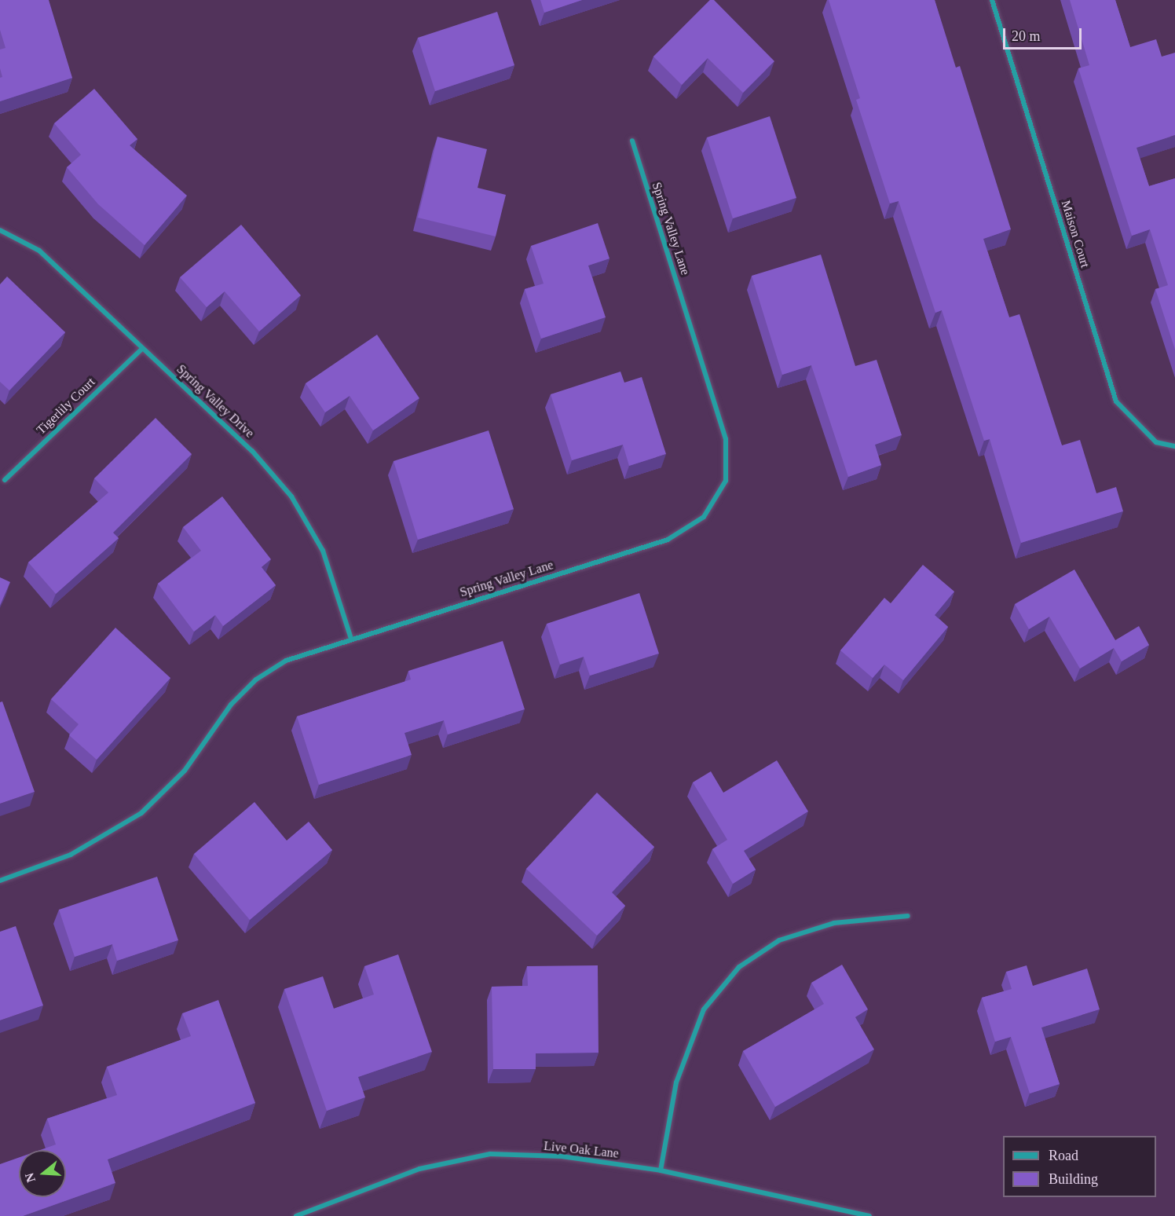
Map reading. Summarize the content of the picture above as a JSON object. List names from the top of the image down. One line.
{"streets":{"street":["Spring Valley Lane","Maison Court","Spring Valley Drive","Tigerlily Court","Live Oak Lane"]},"crossings":[["Spring Valley Lane","Spring Valley Drive"],["Spring Valley Drive","Tigerlily Court"]],"legend":["Road","Building"],"scale_bar":"20 m","north":"left"}
